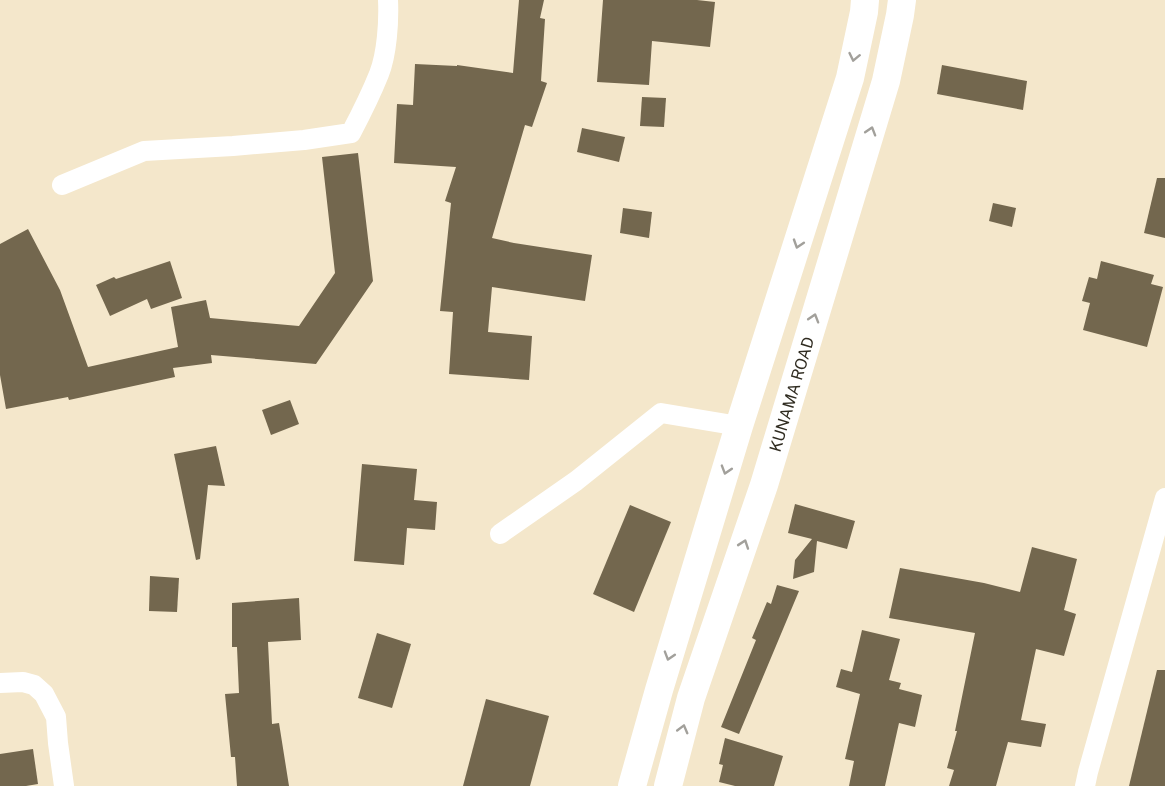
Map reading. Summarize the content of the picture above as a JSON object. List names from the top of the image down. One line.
{"streets":{"main road":["KUNAMA ROAD"]}}
